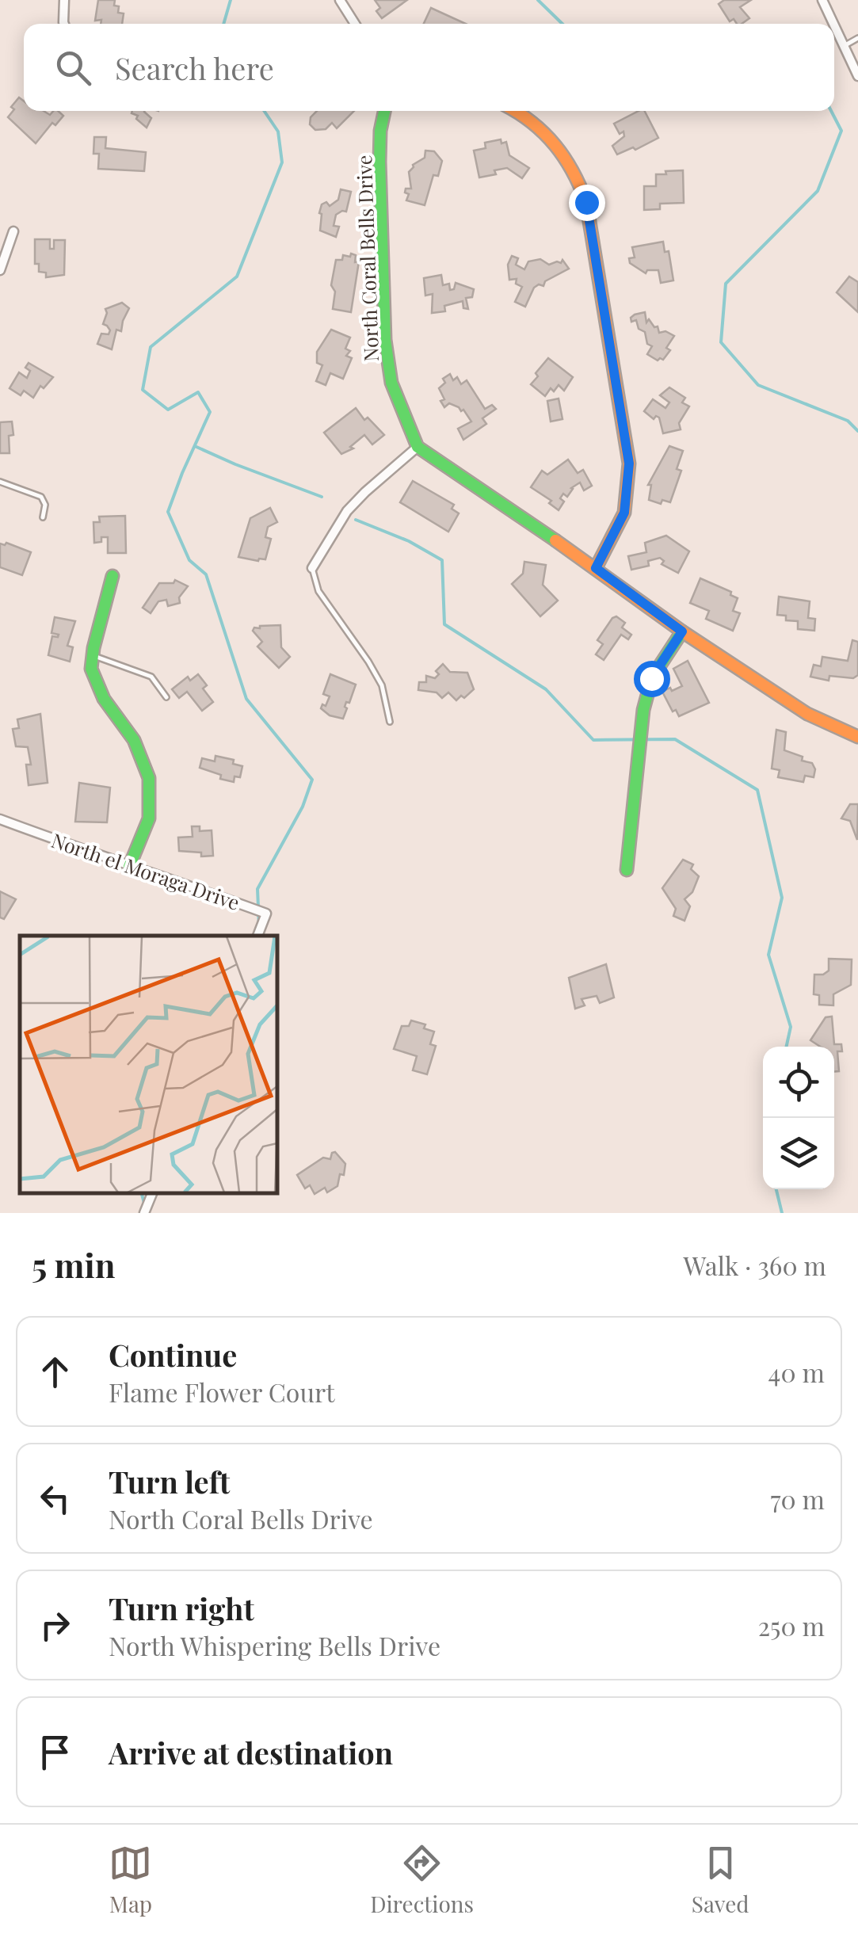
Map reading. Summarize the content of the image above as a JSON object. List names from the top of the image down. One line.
{"streets":{"street":["North Coral Bells Drive","North el Moraga Drive"]},"page":{"search":"Search here","heading":["5 min","Walk · 360 m"],"list":[["Continue","Flame Flower Court","40 m"],["Turn left","North Coral Bells Drive","70 m"],["Turn right","North Whispering Bells Drive","250 m"],"Arrive at destination"],"nav":["Map","Directions","Saved"]}}
